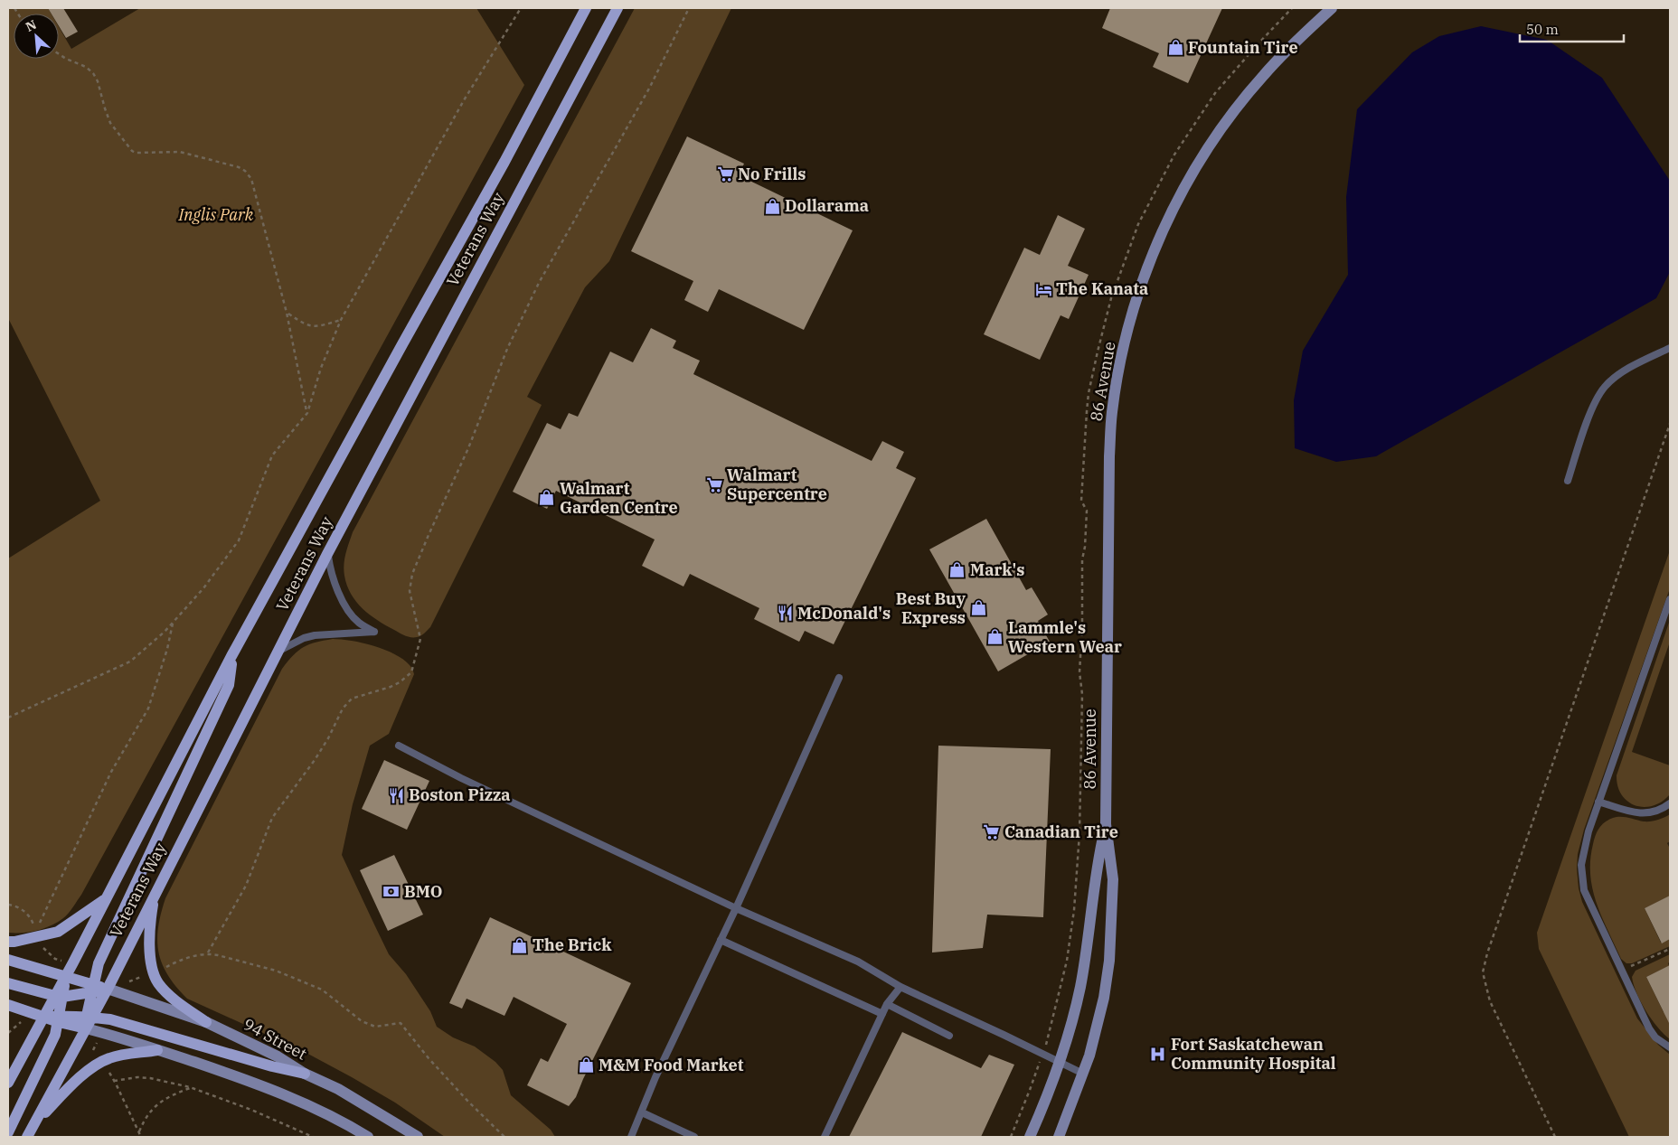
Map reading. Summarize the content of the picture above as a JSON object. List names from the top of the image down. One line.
{"streets":{"main road":["Veterans Way"],"street":["86 Avenue","94 Street"]},"crossings":[["Veterans Way","94 Street"]],"parks":["Inglis Park"],"places":{"shop":["Fountain Tire","Dollarama","Walmart Garden Centre","Mark's","Best Buy Express","Lammle's Western Wear","The Brick","M&M Food Market"],"supermarket":["No Frills","Walmart Supercentre","Canadian Tire"],"hotel":["The Kanata"],"restaurant":["McDonald's","Boston Pizza"],"bank":["BMO"],"hospital":["Fort Saskatchewan Community Hospital"]},"scale_bar":"50 m","north":"top left"}
